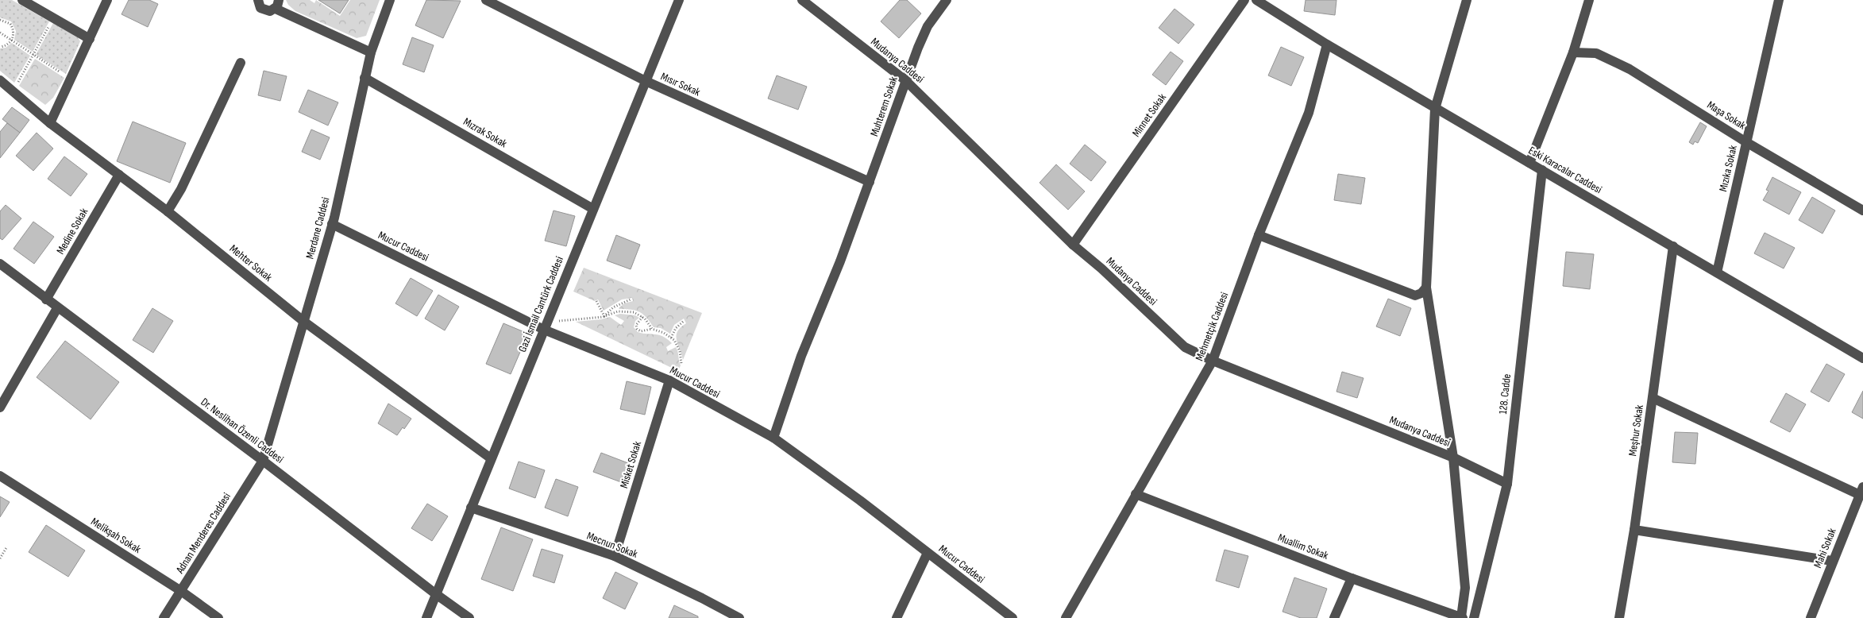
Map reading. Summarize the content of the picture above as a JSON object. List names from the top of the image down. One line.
{"streets":{"street":["Mudanya Caddesi","Mısır Sokak","Muhterem Sokak","Minnet Sokak","Maşa Sokak","Mızrak Sokak","Mızıka Sokak","Eski Karacalar Caddesi","Merdane Caddesi","Medine Sokak","Mucur Caddesi","Mehter Sokak","Gazi İsmail Cantürk Caddesi","Mehmetçik Caddesi","128. Cadde","Dr. Neslihan Özenli Caddesi","Meşhur Sokak","Misket Sokak","Adnan Menderes Caddesi","Melikşah Sokak","Mecnun Sokak","Muallim Sokak","Mahi Sokak"]},"crossings":[["Mudanya Caddesi","Muhterem Sokak"],["Mudanya Caddesi","Minnet Sokak"],["Mudanya Caddesi","Mehmetçik Caddesi"],["Mudanya Caddesi","128. Cadde"],["Mısır Sokak","Muhterem Sokak"],["Mısır Sokak","Gazi İsmail Cantürk Caddesi"],["Muhterem Sokak","Mucur Caddesi"],["Maşa Sokak","Mızıka Sokak"],["Mızrak Sokak","Merdane Caddesi"],["Mızrak Sokak","Gazi İsmail Cantürk Caddesi"],["Mızıka Sokak","Eski Karacalar Caddesi"],["Eski Karacalar Caddesi","Mehmetçik Caddesi"],["Eski Karacalar Caddesi","128. Cadde"],["Eski Karacalar Caddesi","Meşhur Sokak"],["Merdane Caddesi","Mucur Caddesi"],["Merdane Caddesi","Mehter Sokak"],["Merdane Caddesi","Dr. Neslihan Özenli Caddesi"],["Merdane Caddesi","Adnan Menderes Caddesi"],["Medine Sokak","Mehter Sokak"],["Medine Sokak","Dr. Neslihan Özenli Caddesi"],["Mucur Caddesi","Gazi İsmail Cantürk Caddesi"],["Mucur Caddesi","Misket Sokak"],["Mehter Sokak","Gazi İsmail Cantürk Caddesi"],["Gazi İsmail Cantürk Caddesi","Dr. Neslihan Özenli Caddesi"],["Gazi İsmail Cantürk Caddesi","Mecnun Sokak"],["Mehmetçik Caddesi","Muallim Sokak"],["Dr. Neslihan Özenli Caddesi","Adnan Menderes Caddesi"],["Misket Sokak","Mecnun Sokak"],["Adnan Menderes Caddesi","Melikşah Sokak"]]}
